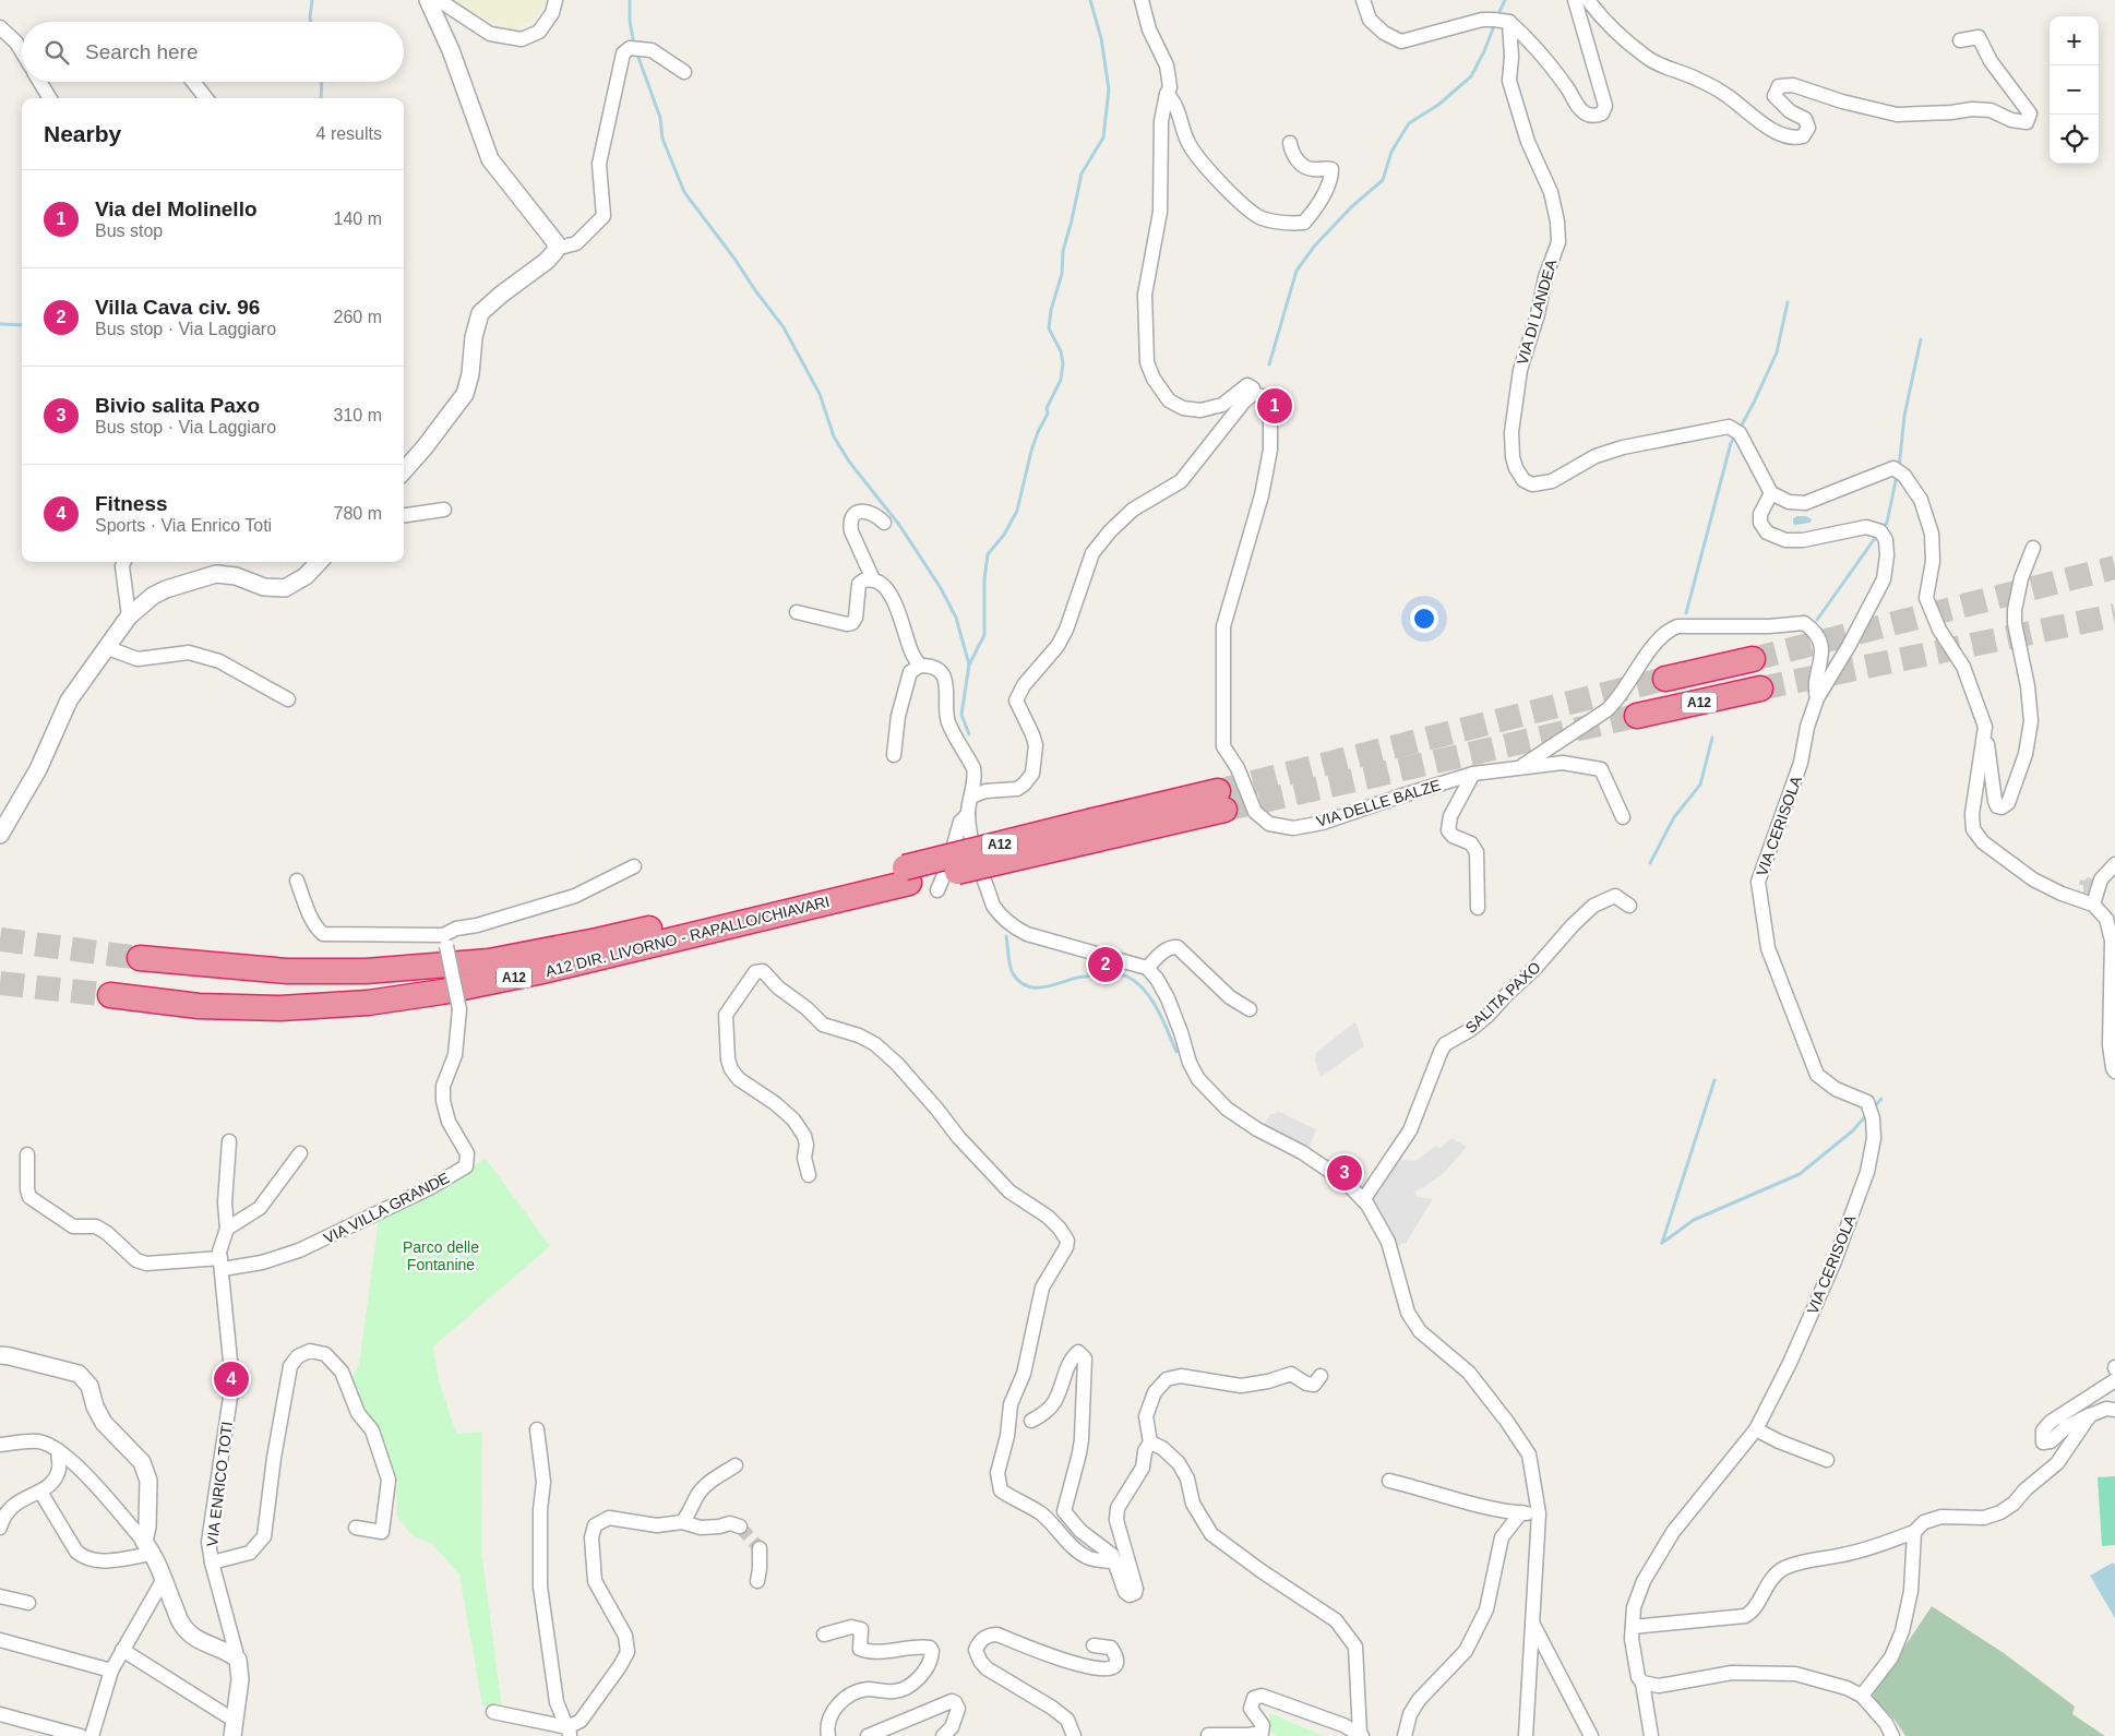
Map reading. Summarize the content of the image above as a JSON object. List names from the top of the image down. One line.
{"streets":{"highway":["A12","A12 DIR. LIVORNO - RAPALLO/CHIAVARI"],"street":["VIA DI LANDEA","VIA DELLE BALZE","VIA CERISOLA","SALITA PAXO","VIA VILLA GRANDE","VIA ENRICO TOTI"]},"crossings":[["VIA DI LANDEA","VIA CERISOLA"],["A12","A12 DIR. LIVORNO - RAPALLO/CHIAVARI"],["VIA DELLE BALZE","VIA CERISOLA"],["VIA VILLA GRANDE","VIA ENRICO TOTI"]],"parks":["Parco delle Fontanine"],"page":{"map_buttons":["+","−"],"search":"Search here","heading":["Nearby","4 results"],"list":[{"mark":"1","name":"Via del Molinello","note":"Bus stop","value":"140 m"},{"mark":"2","name":"Villa Cava civ. 96","note":"Bus stop · Via Laggiaro","value":"260 m"},{"mark":"3","name":"Bivio salita Paxo","note":"Bus stop · Via Laggiaro","value":"310 m"},{"mark":"4","name":"Fitness","note":"Sports · Via Enrico Toti","value":"780 m"}],"pins":["1","2","3","4"]}}
